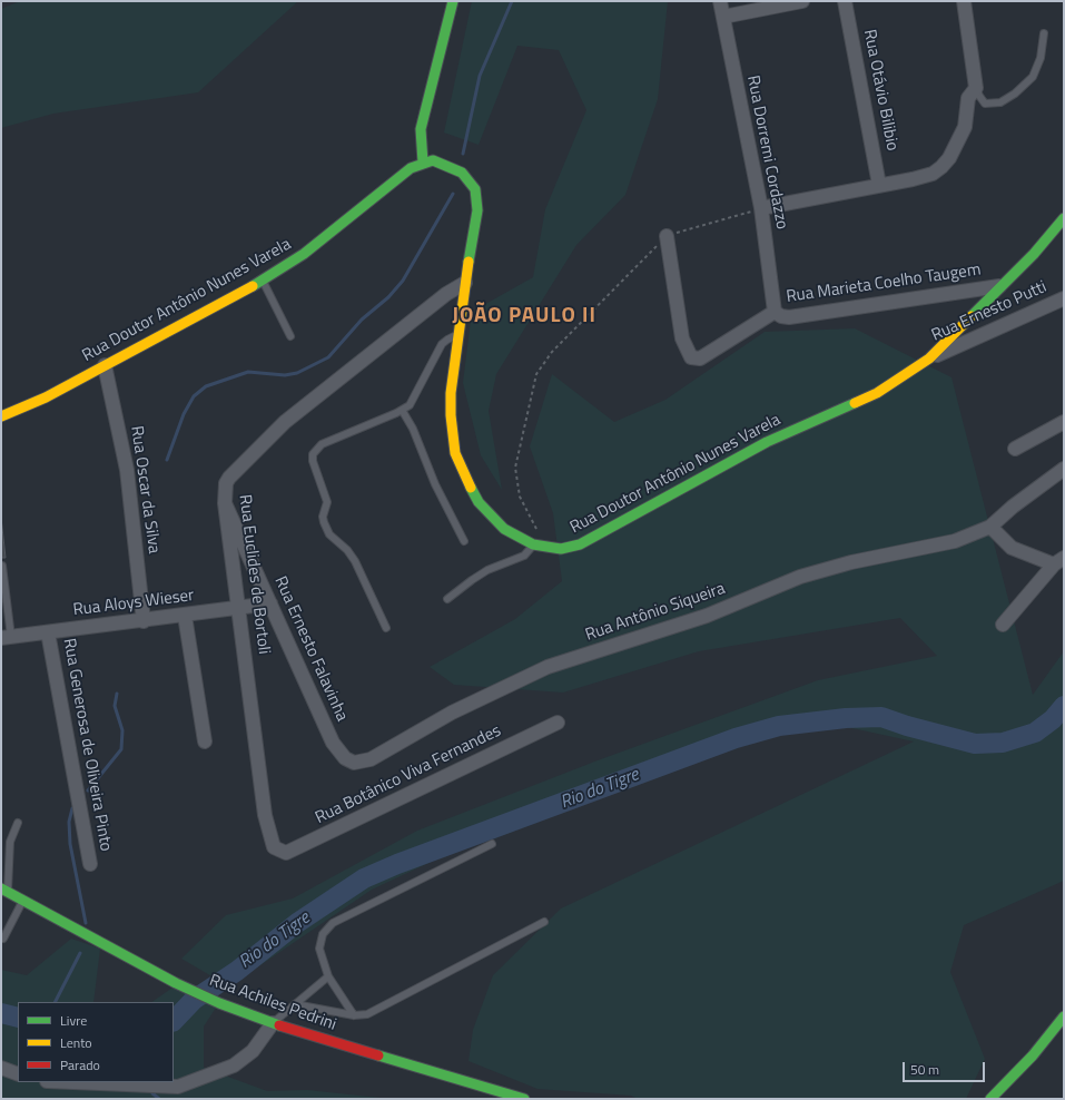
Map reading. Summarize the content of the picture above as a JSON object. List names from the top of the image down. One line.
{"streets":{"street":["Rua Otávio Bilibio","Rua Dorremi Cordazzo","Rua Marieta Coelho Taugem","Rua Doutor Antônio Nunes Varela","Rua Ernesto Putti","Rua Oscar da Silva","Rua Euclides de Bortoli","Rua Aloys Wieser","Rua Antônio Siqueira","Rua Ernesto Falavinha","Rua Generosa de Oliveira Pinto","Rua Botânico Viva Fernandes","Rua Achiles Pedrini"]},"crossings":[["Rua Dorremi Cordazzo","Rua Marieta Coelho Taugem"],["Rua Marieta Coelho Taugem","Rua Doutor Antônio Nunes Varela"],["Rua Doutor Antônio Nunes Varela","Rua Ernesto Putti"],["Rua Doutor Antônio Nunes Varela","Rua Oscar da Silva"],["Rua Doutor Antônio Nunes Varela","Rua Euclides de Bortoli"],["Rua Oscar da Silva","Rua Aloys Wieser"],["Rua Euclides de Bortoli","Rua Aloys Wieser"],["Rua Euclides de Bortoli","Rua Ernesto Falavinha"],["Rua Euclides de Bortoli","Rua Botânico Viva Fernandes"],["Rua Aloys Wieser","Rua Ernesto Falavinha"],["Rua Aloys Wieser","Rua Generosa de Oliveira Pinto"],["Rua Antônio Siqueira","Rua Ernesto Falavinha"]],"districts":["JOÃO PAULO II"],"water":["Rio do Tigre"],"legend":["Livre","Lento","Parado"],"scale_bar":"50 m"}
